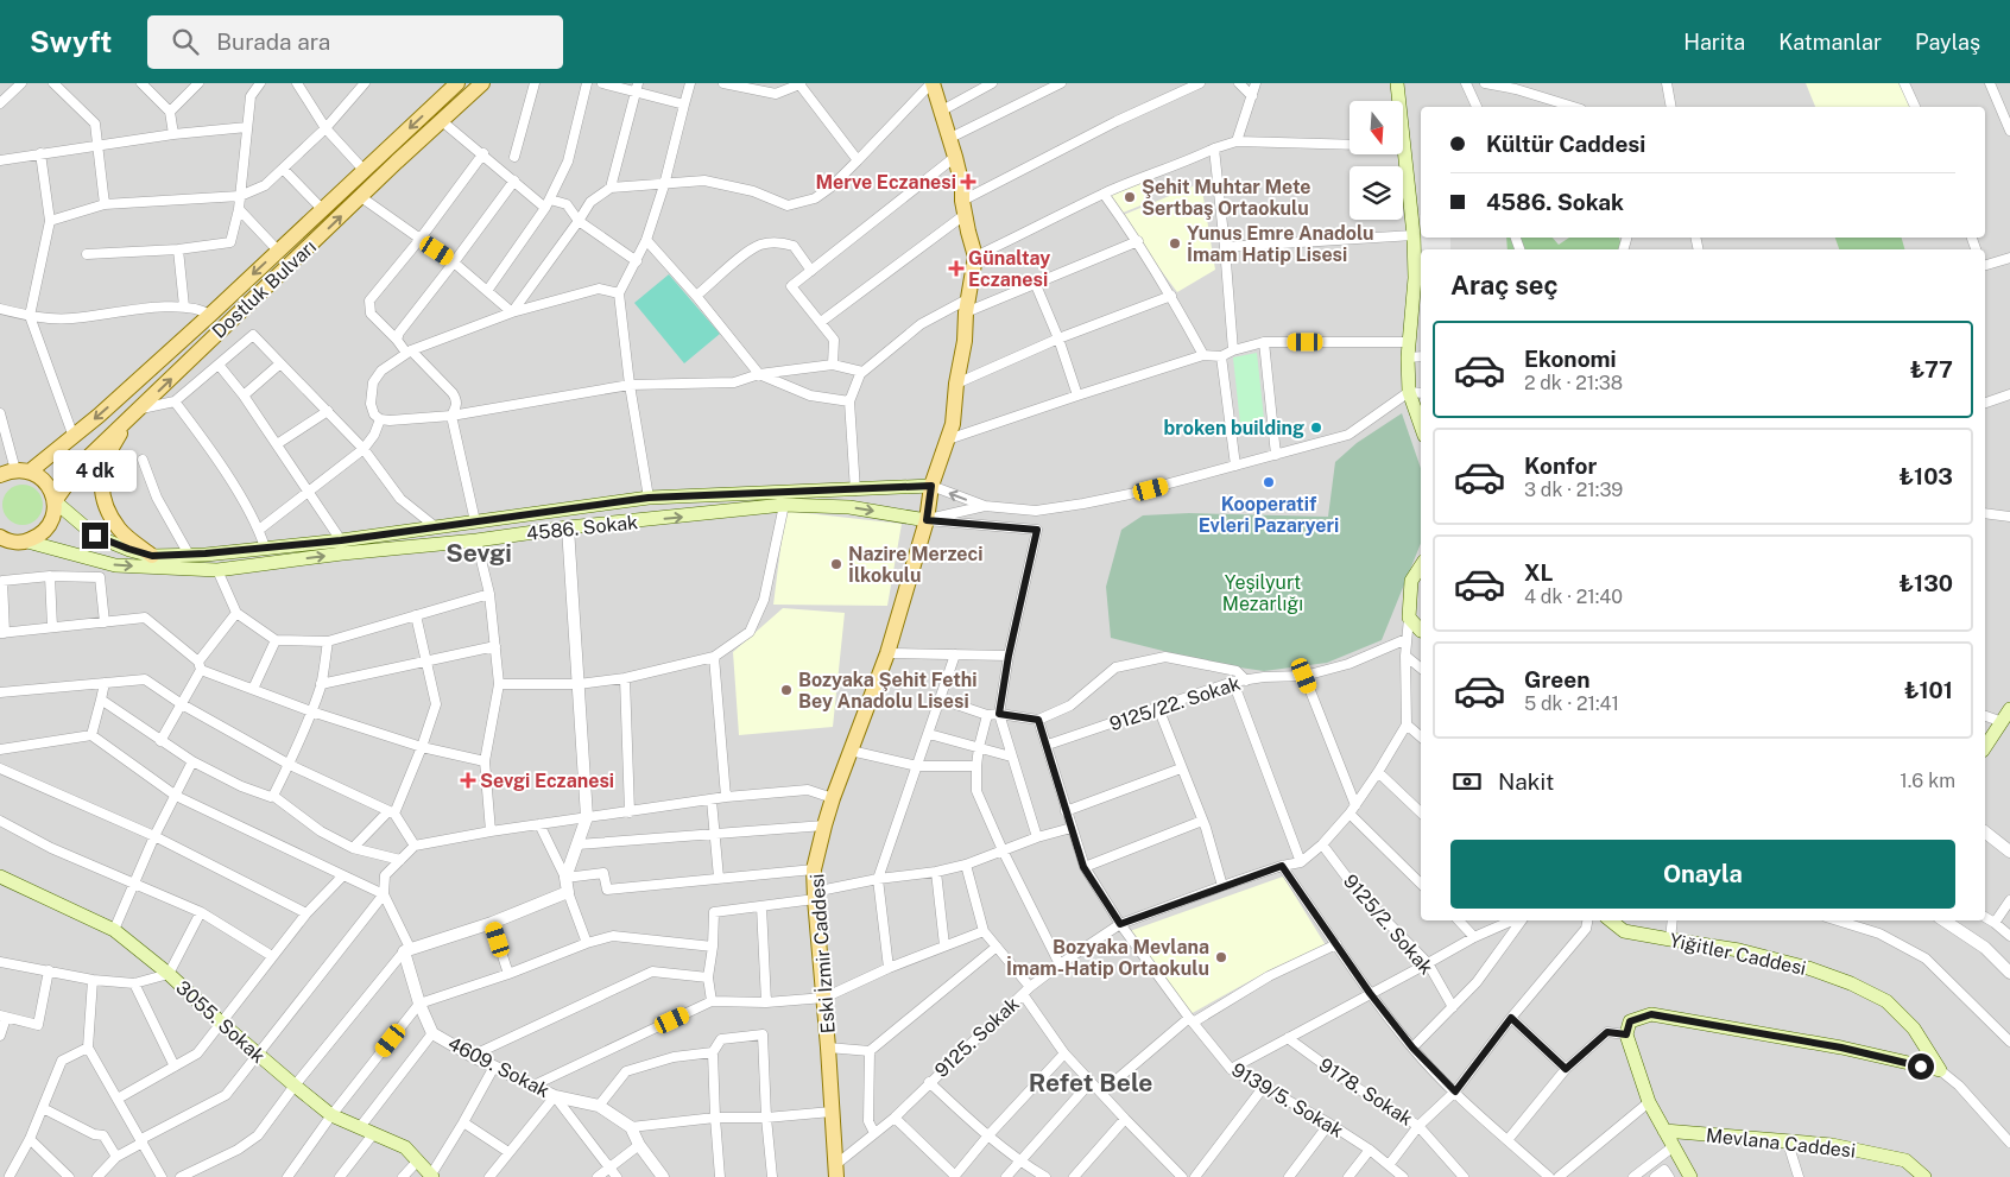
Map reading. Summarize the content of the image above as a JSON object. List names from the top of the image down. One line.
{"streets":{"main road":["Dostluk Bulvarı","4586. Sokak","Eski İzmir Caddesi","Yiğitler Caddesi","3055. Sokak","Mevlana Caddesi"],"street":["9125/22. Sokak","9125/2. Sokak","9125. Sokak","4609. Sokak","9178. Sokak","9139/5. Sokak"]},"crossings":[["Dostluk Bulvarı","4586. Sokak"],["4586. Sokak","Eski İzmir Caddesi"],["9125/22. Sokak","9139/5. Sokak"],["9125/2. Sokak","9125. Sokak"],["Eski İzmir Caddesi","9125. Sokak"],["9125. Sokak","9139/5. Sokak"]],"districts":["Sevgi","Refet Bele"],"parks":["Yeşilyurt Mezarlığı"],"places":{"health":["Merve Eczanesi","Günaltay Eczanesi","Sevgi Eczanesi"],"other":["Şehit Muhtar Mete Sertbaş Ortaokulu","Yunus Emre Anadolu İmam Hatip Lisesi","broken building","Kooperatif Evleri Pazaryeri","Nazire Merzeci İlkokulu","Bozyaka Şehit Fethi Bey Anadolu Lisesi","Bozyaka Mevlana İmam-Hatip Ortaokulu"]},"north":"bottom","page":{"header":"Swyft","search":"Burada ara","nav":["Harita","Katmanlar","Paylaş"],"banner":["Kültür Caddesi","4586. Sokak"],"heading":"Araç seç","list":[{"name":"Ekonomi","note":"2 dk · 21:38","value":"₺77"},{"name":"Konfor","note":"3 dk · 21:39","value":"₺103"},{"name":"XL","note":"4 dk · 21:40","value":"₺130"},{"name":"Green","note":"5 dk · 21:41","value":"₺101"}],"bubble":"4 dk","pay":["Nakit","1.6 km"],"buttons":"Onayla"}}
